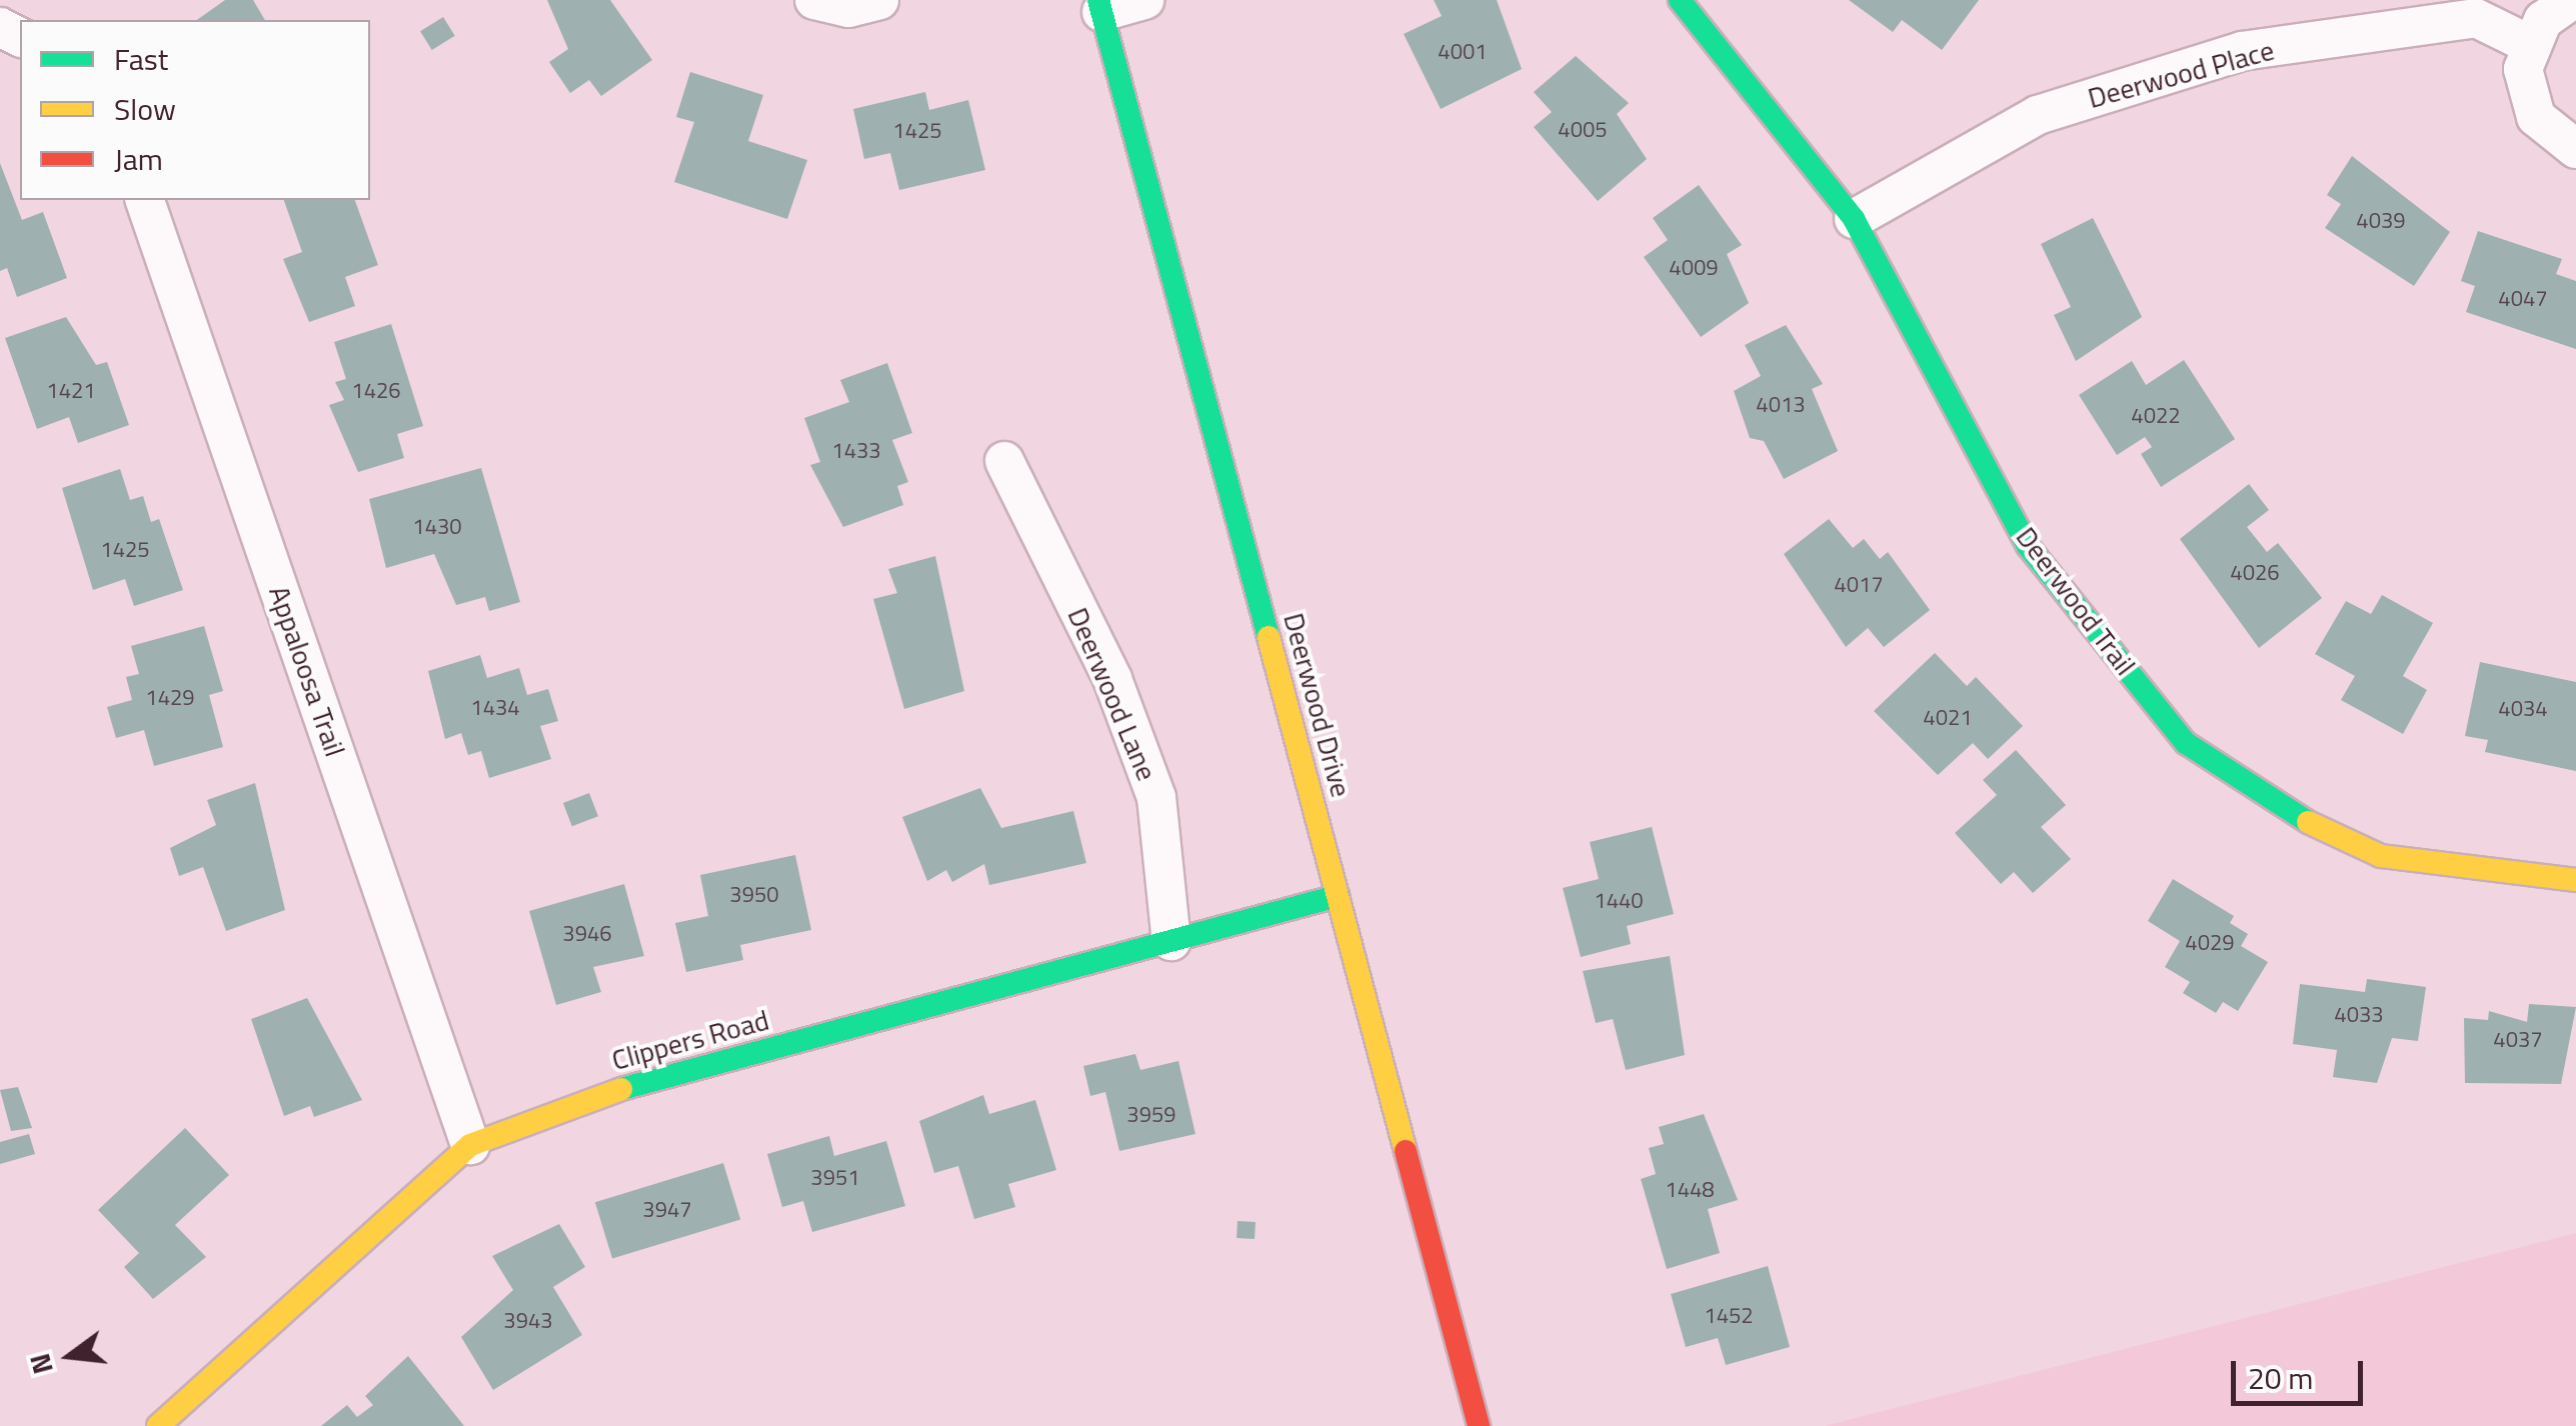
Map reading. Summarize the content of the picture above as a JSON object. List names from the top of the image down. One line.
{"streets":{"street":["Deerwood Place","Deerwood Trail","Appaloosa Trail","Deerwood Lane","Deerwood Drive","Clippers Road"]},"crossings":[["Deerwood Place","Deerwood Trail"],["Appaloosa Trail","Clippers Road"],["Deerwood Lane","Clippers Road"],["Deerwood Drive","Clippers Road"]],"house_numbers":["4001","4005","1425","4039","4009","4047","1421","1426","4013","4022","1433","1430","1425","4026","4017","1429","1434","4034","4021","3950","1440","3946","4029","4033","4037","3959","3951","1448","3947","1452","3943"],"legend":["Fast","Slow","Jam"],"scale_bar":"20 m","north":"left"}
